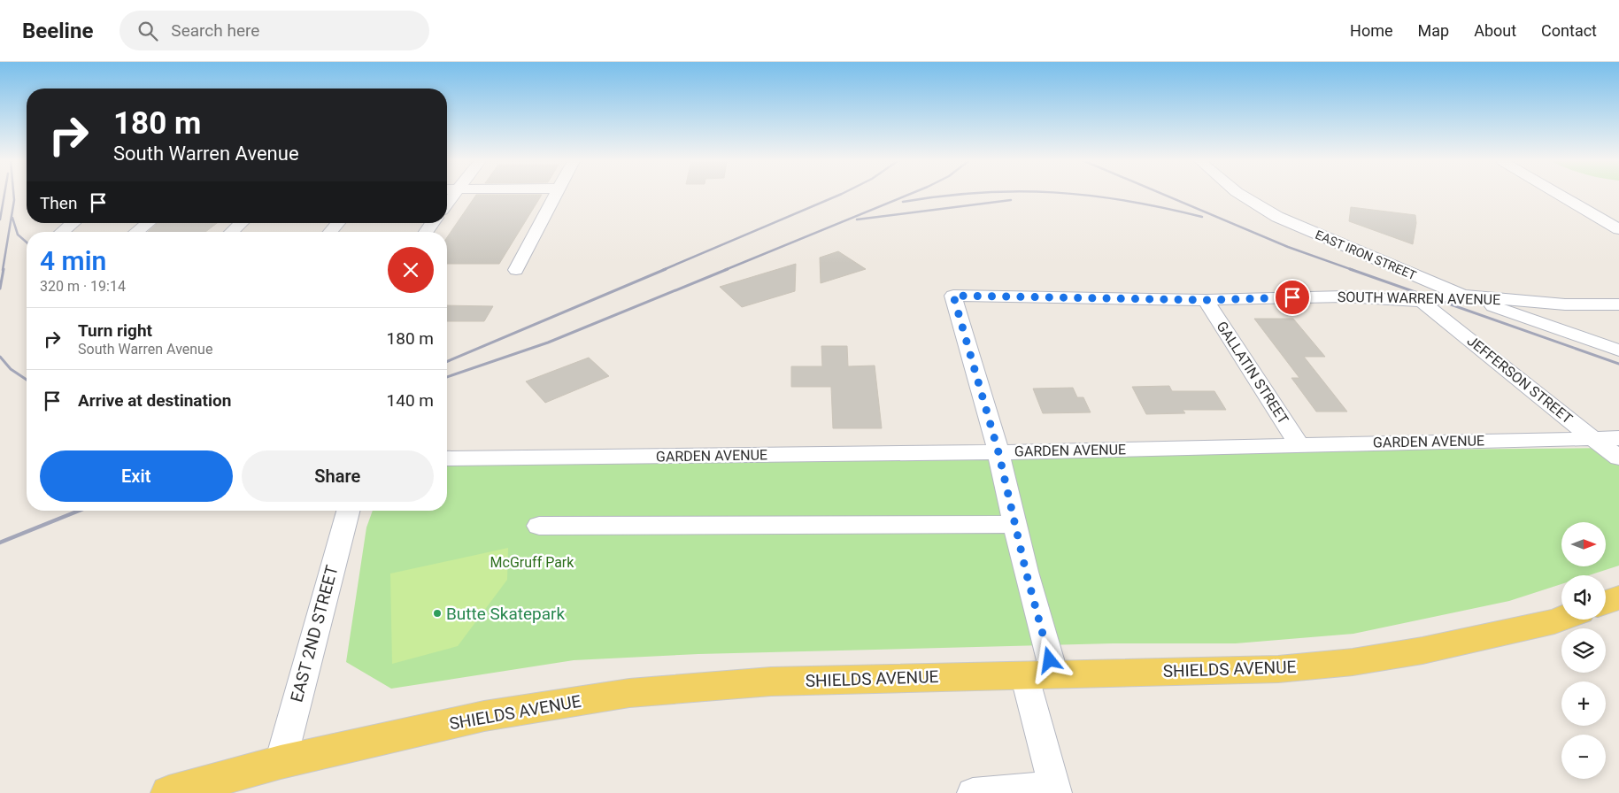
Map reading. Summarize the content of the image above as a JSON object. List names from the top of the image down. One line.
{"streets":{"main road":["SHIELDS AVENUE"],"street":["EAST IRON STREET","SOUTH WARREN AVENUE","GALLATIN STREET","JEFFERSON STREET","GARDEN AVENUE","EAST 2ND STREET"]},"crossings":[["EAST IRON STREET","SOUTH WARREN AVENUE"],["SOUTH WARREN AVENUE","GALLATIN STREET"],["SOUTH WARREN AVENUE","JEFFERSON STREET"],["SOUTH WARREN AVENUE","GARDEN AVENUE"],["GALLATIN STREET","GARDEN AVENUE"],["JEFFERSON STREET","GARDEN AVENUE"],["EAST 2ND STREET","SHIELDS AVENUE"]],"parks":["McGruff Park"],"places":["Butte Skatepark"],"north":"right","page":{"header":"Beeline","search":"Search here","nav":["Home","Map","About","Contact"],"turn":["180 m","South Warren Avenue"],"then":"Then","heading":["4 min","320 m · 19:14"],"list":[{"name":"Turn right","note":"South Warren Avenue","value":"180 m"},{"name":"Arrive at destination","value":"140 m"}],"buttons":["Exit","Share"],"map_buttons":["+","−"]}}
